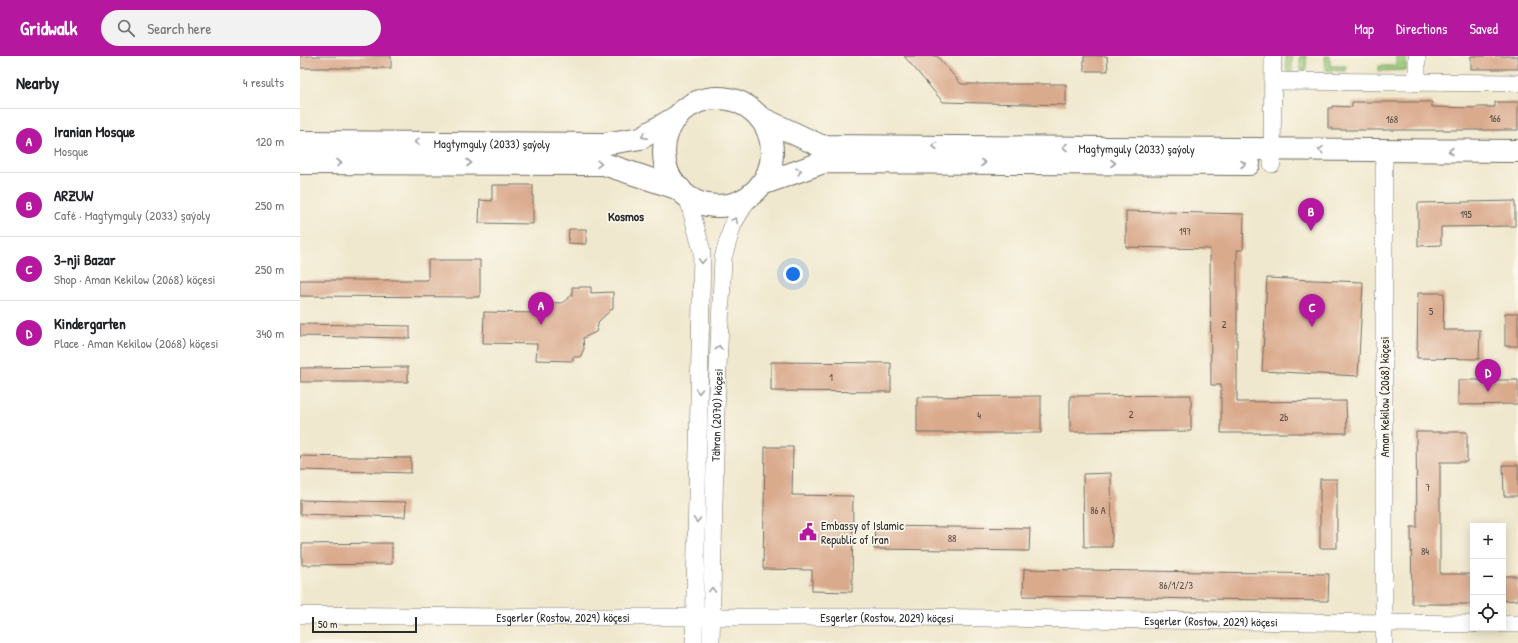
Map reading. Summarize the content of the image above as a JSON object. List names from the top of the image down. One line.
{"streets":{"main road":["Magtymguly (2033) şaýoly"],"street":["Aman Kekilow (2068) köçesi","Tähran (2070) köçesi","Esgerler (Rostow, 2029) köçesi"]},"crossings":[["Magtymguly (2033) şaýoly","Aman Kekilow (2068) köçesi"],["Magtymguly (2033) şaýoly","Tähran (2070) köçesi"],["Aman Kekilow (2068) köçesi","Esgerler (Rostow, 2029) köçesi"],["Tähran (2070) köçesi","Esgerler (Rostow, 2029) köçesi"]],"districts":["Kosmos"],"places":{"public building":["Embassy of Islamic Republic of Iran"]},"house_numbers":["166","168","195","197","5","2","1","2","4","2b","7","86 A","88","84","86/1/2/3"],"scale_bar":"50 m","page":{"header":"Gridwalk","search":"Search here","nav":["Map","Directions","Saved"],"heading":["Nearby","4 results"],"list":[{"mark":"A","name":"Iranian Mosque","note":"Mosque","value":"120 m"},{"mark":"B","name":"ARZUW","note":"Café · Magtymguly (2033) şaýoly","value":"250 m"},{"mark":"C","name":"3-nji Bazar","note":"Shop · Aman Kekilow (2068) köçesi","value":"250 m"},{"mark":"D","name":"Kindergarten","note":"Place · Aman Kekilow (2068) köçesi","value":"340 m"}],"pins":["B","A","C","D"],"map_buttons":["+","−"],"scale":"50 m"}}
